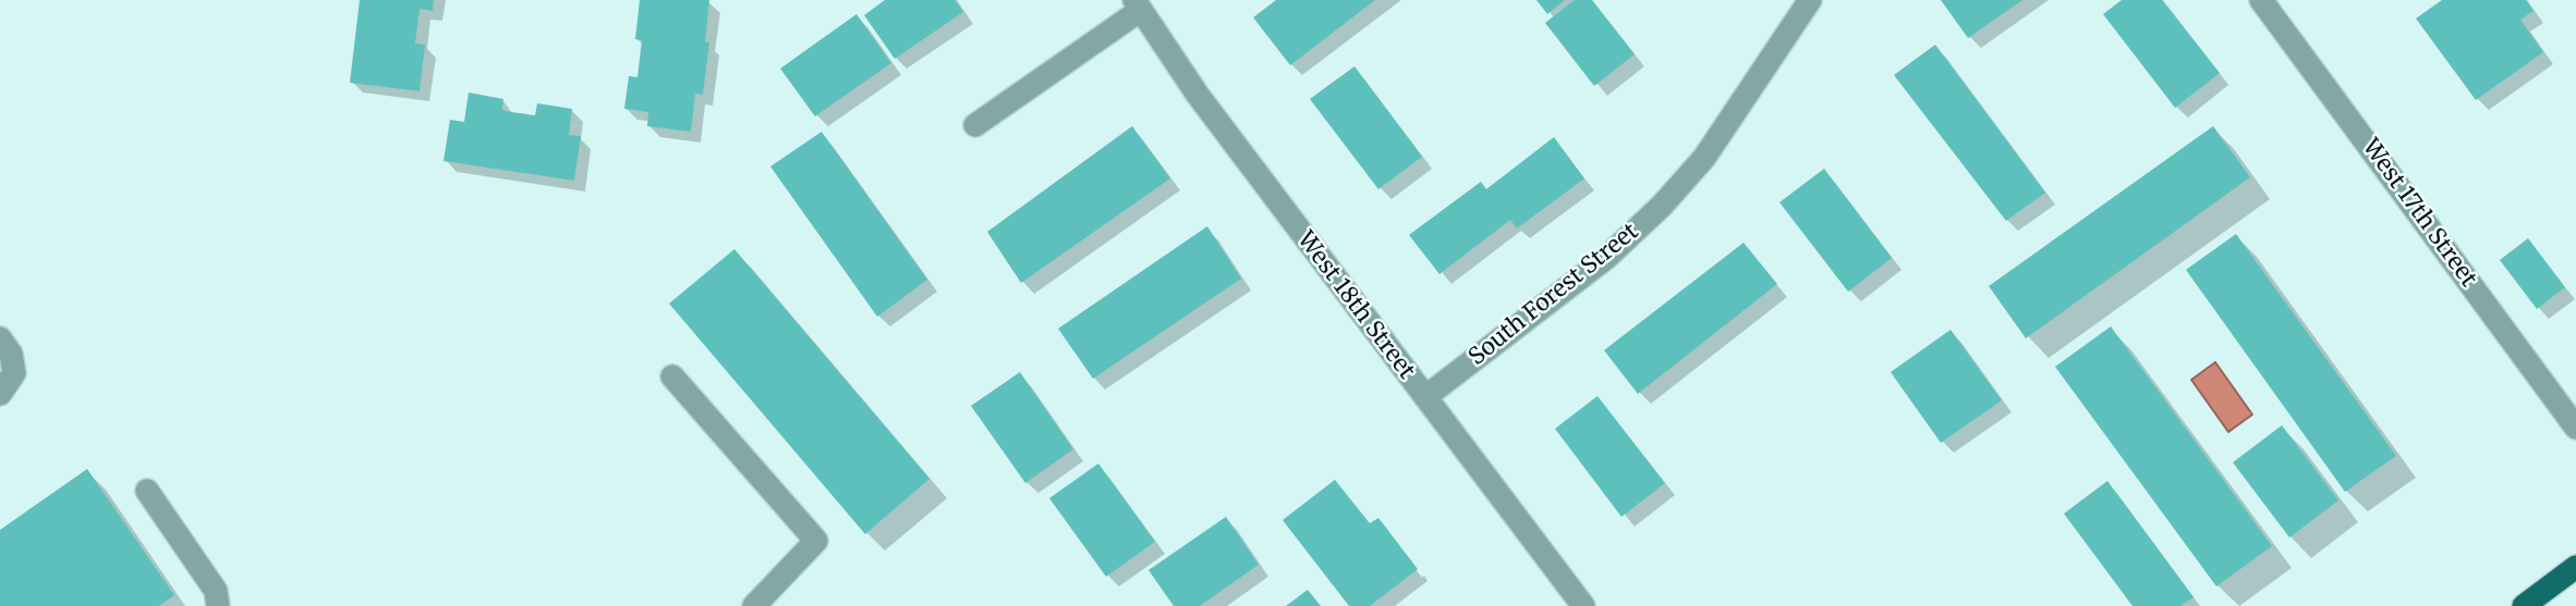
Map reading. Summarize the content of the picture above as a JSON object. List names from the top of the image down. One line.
{"streets":{"street":["West 17th Street","South Forest Street","West 18th Street"]},"crossings":[["South Forest Street","West 18th Street"]]}
